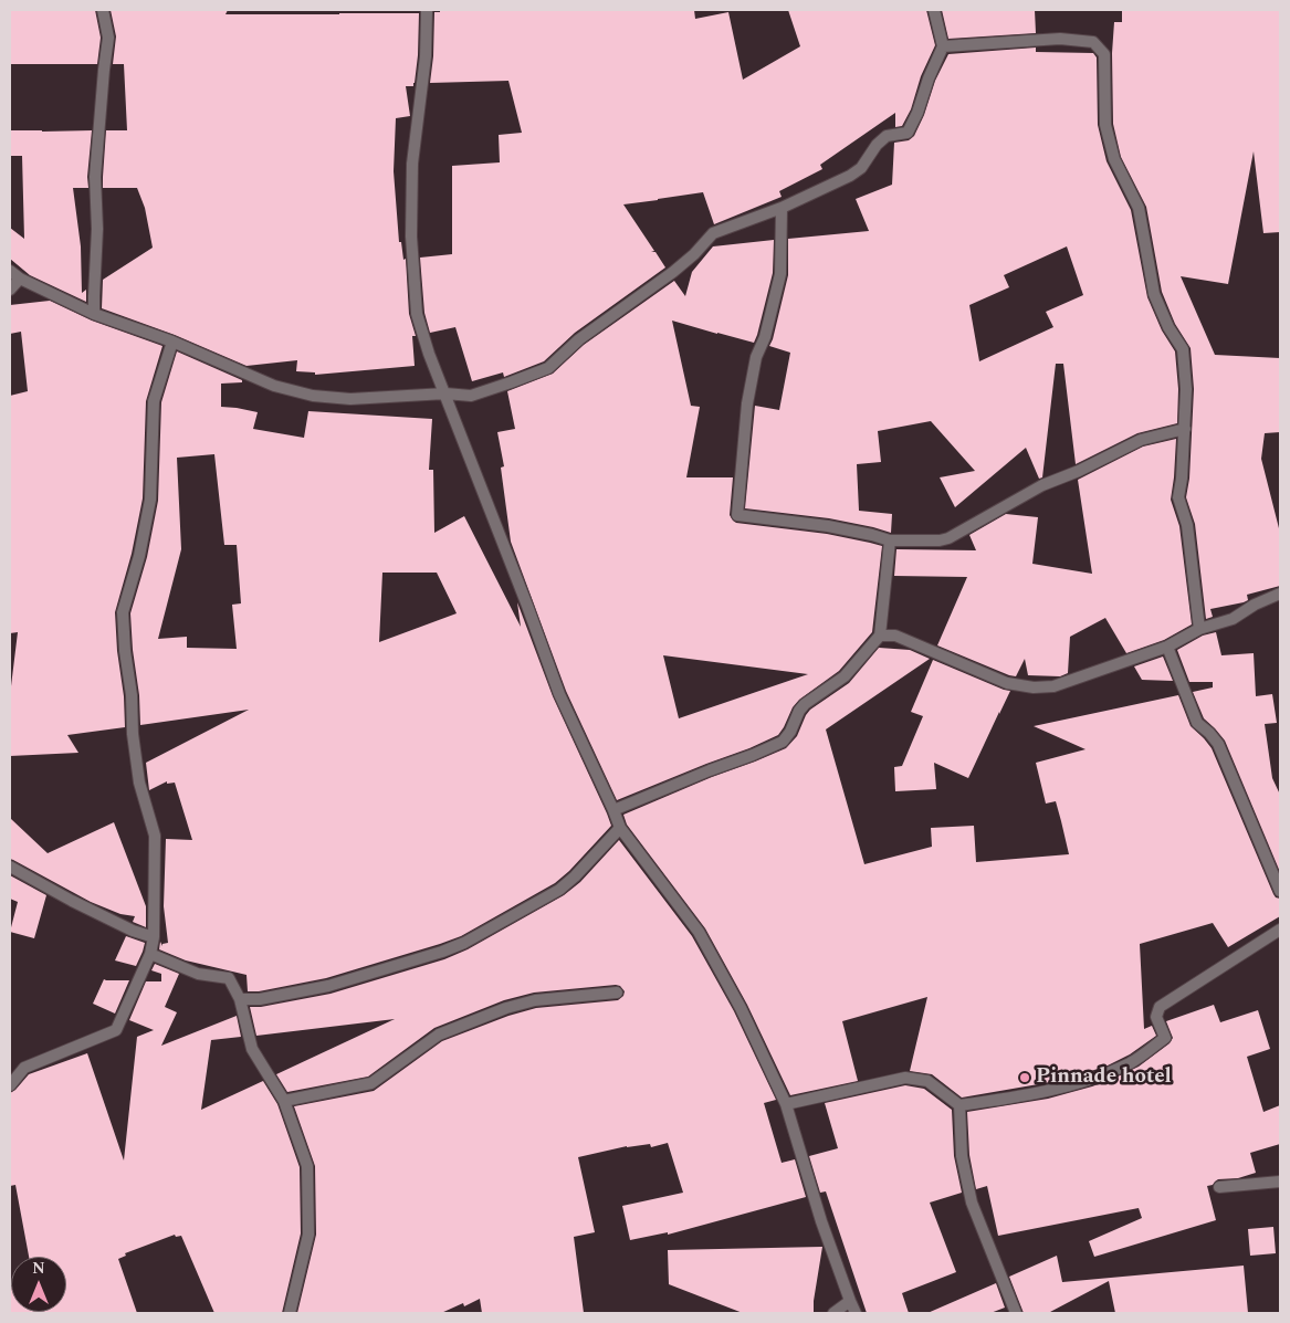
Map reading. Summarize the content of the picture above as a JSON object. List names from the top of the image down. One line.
{"places":["Pinnade hotel"],"north":"top"}
